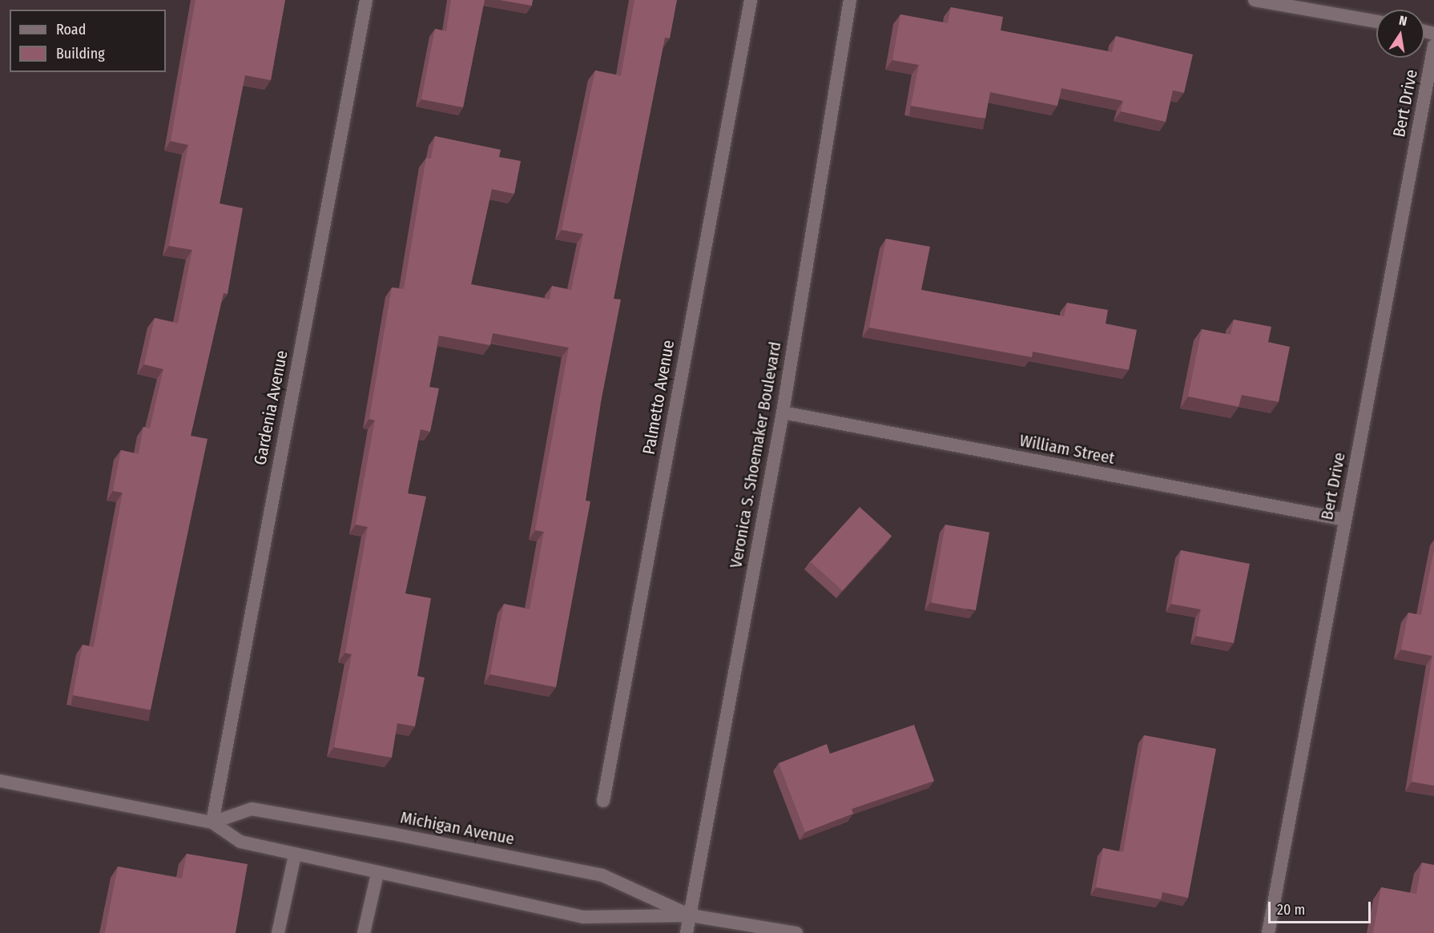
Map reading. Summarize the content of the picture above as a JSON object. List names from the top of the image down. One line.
{"streets":{"street":["Bert Drive","Palmetto Avenue","Gardenia Avenue","William Street","Veronica S. Shoemaker Boulevard","Michigan Avenue"]},"crossings":[["Bert Drive","William Street"],["Gardenia Avenue","Michigan Avenue"],["William Street","Veronica S. Shoemaker Boulevard"],["Veronica S. Shoemaker Boulevard","Michigan Avenue"]],"legend":["Road","Building"],"scale_bar":"20 m","north":"top"}
